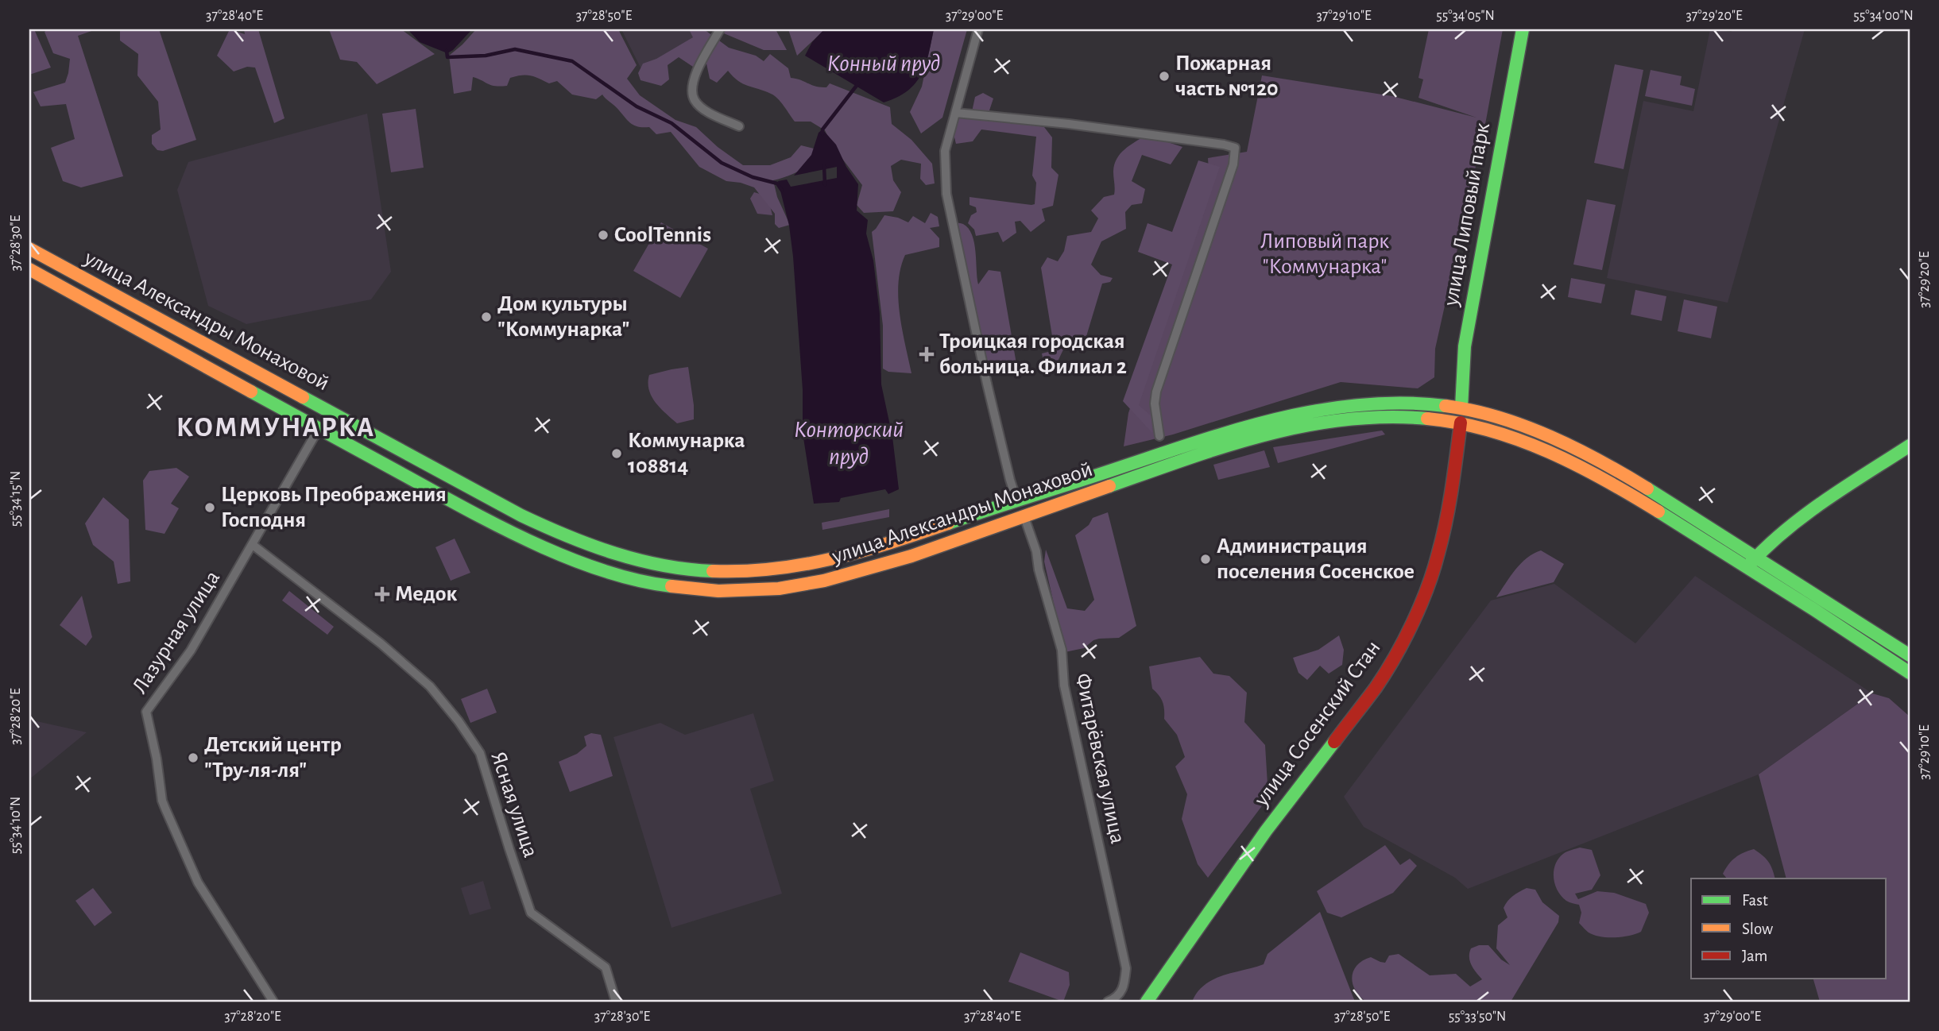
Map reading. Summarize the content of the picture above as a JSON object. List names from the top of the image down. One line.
{"streets":{"main road":["улица Липовый парк","улица Александры Монаховой","улица Сосенский Стан"],"street":["Лазурная улица","Фитарёвская улица","Ясная улица"]},"crossings":[["улица Липовый парк","улица Александры Монаховой"],["улица Липовый парк","улица Сосенский Стан"],["улица Александры Монаховой","Лазурная улица"],["улица Александры Монаховой","улица Сосенский Стан"],["улица Александры Монаховой","Фитарёвская улица"],["Лазурная улица","Ясная улица"]],"districts":["КОММУНАРКА"],"water":["Конный пруд","Конторский пруд"],"parks":["Липовый парк \"Коммунарка\""],"places":{"other":["Пожарная часть №120","CoolTennis","Дом культуры \"Коммунарка\"","Коммунарка 108814","Церковь Преображения Господня","Администрация поселения Сосенское","Детский центр \"Тру-ля-ля\""],"health":["Троицкая городская больница. Филиал 2","Медок"]},"legend":["Fast","Slow","Jam"],"coordinates":["37°28'40\"E","37°28'50\"E","37°29'00\"E","37°29'10\"E","55°34'05\"N","37°29'20\"E","55°34'00\"N","37°28'30\"E","55°34'15\"N","37°28'20\"E","55°34'10\"N","55°33'50\"N"]}
